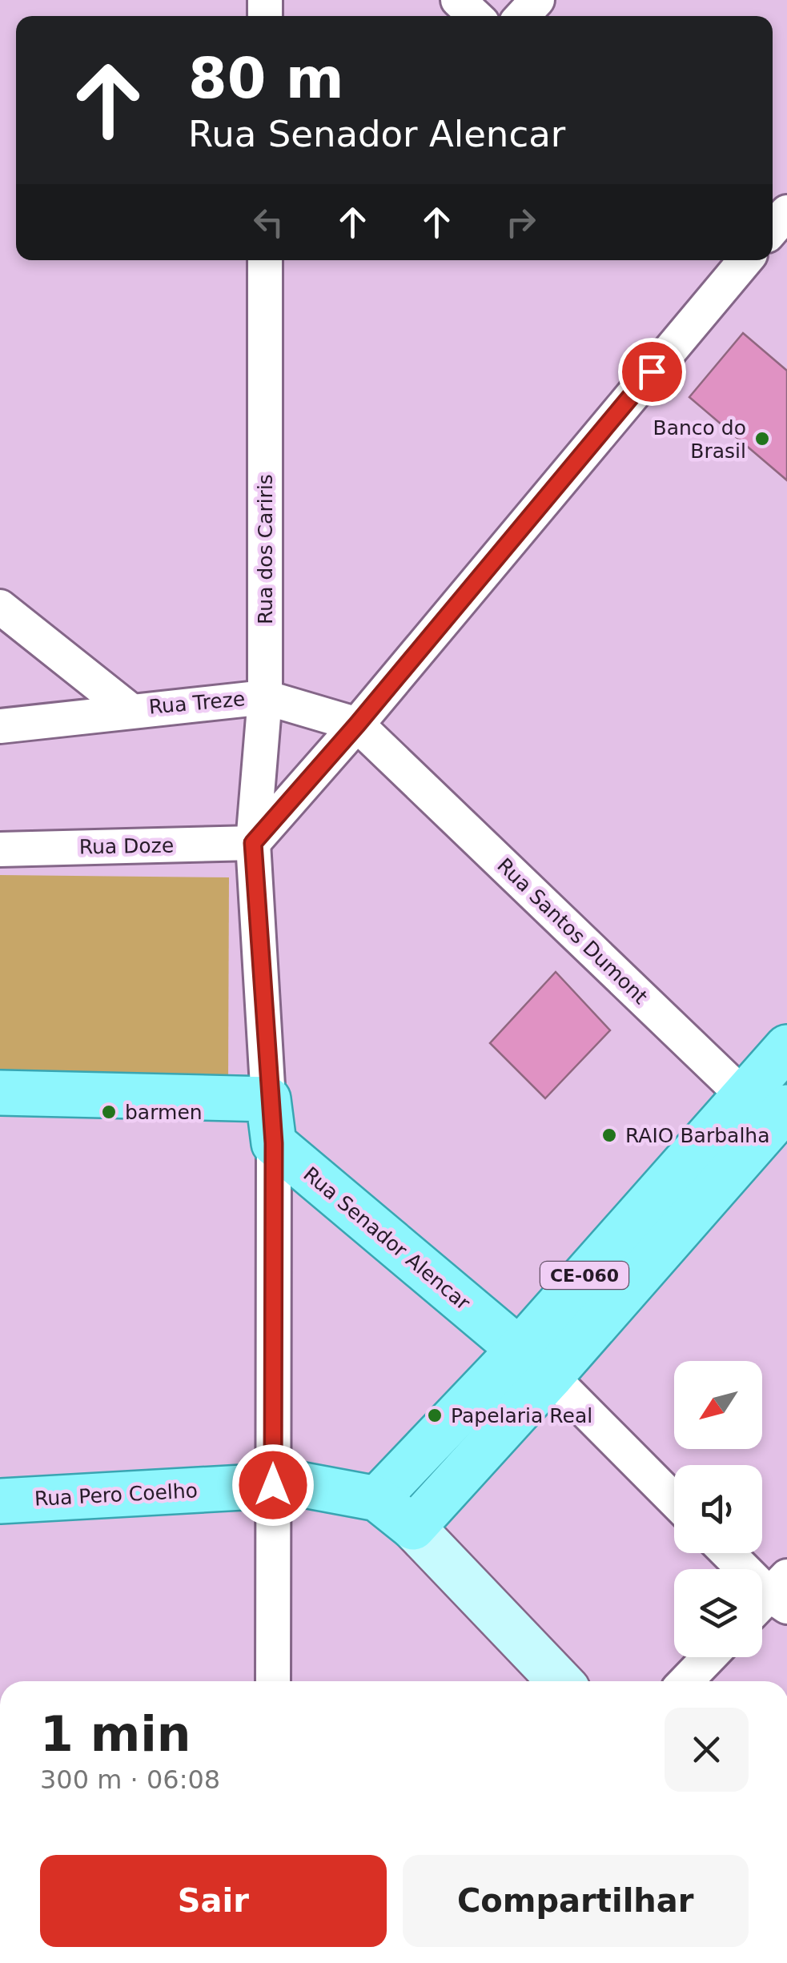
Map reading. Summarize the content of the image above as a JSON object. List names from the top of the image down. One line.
{"streets":{"main road":["Rua Senador Alencar","CE-060","Rua Pero Coelho"],"street":["Rua dos Cariris","Rua Treze","Rua Doze","Rua Santos Dumont"]},"crossings":[["Rua dos Cariris","Rua Treze"],["Rua dos Cariris","Rua Doze"],["Rua Treze","Rua Santos Dumont"],["Rua Santos Dumont","CE-060"],["Rua Senador Alencar","CE-060"],["CE-060","Rua Pero Coelho"]],"places":["Banco do Brasil","barmen","RAIO Barbalha","Papelaria Real"],"north":"bottom left","page":{"turn":["80 m","Rua Senador Alencar"],"heading":["1 min","300 m · 06:08"],"buttons":["Sair","Compartilhar"]}}
